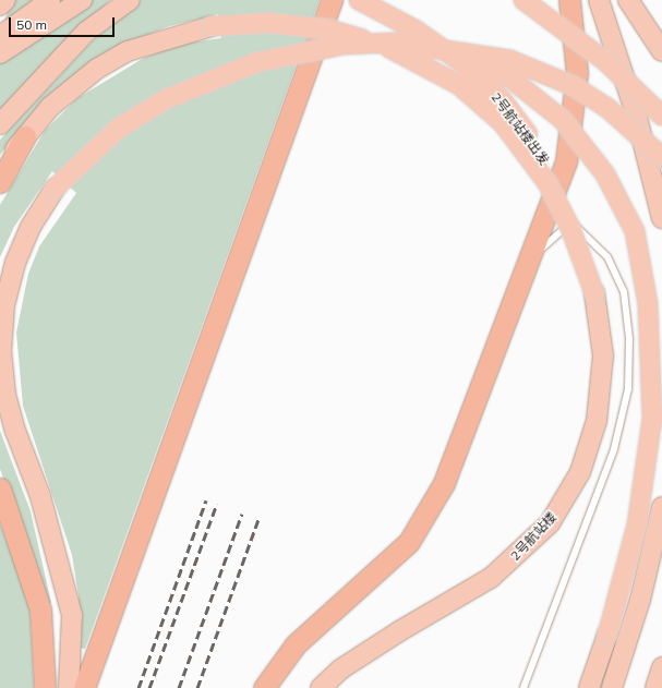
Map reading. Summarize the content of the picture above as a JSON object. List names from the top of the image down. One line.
{"streets":{"main road":["2号航站楼出发","2号航站楼"]},"crossings":[["2号航站楼出发","2号航站楼"]],"scale_bar":"50 m"}
